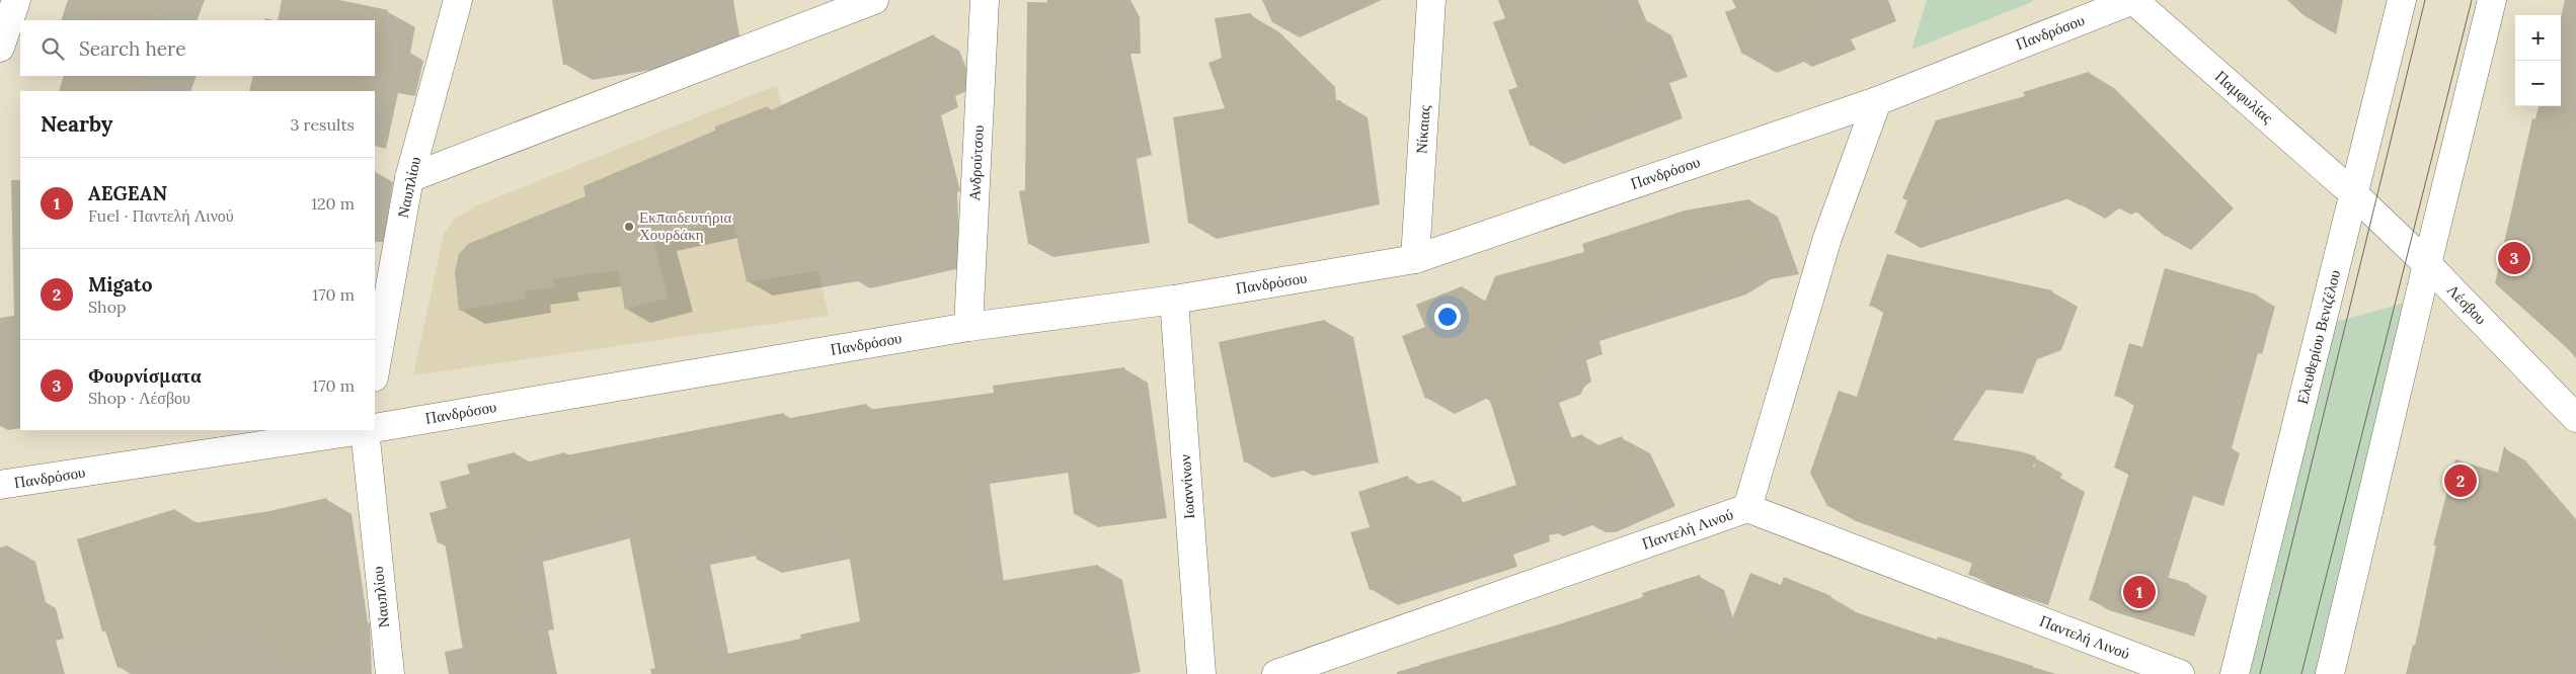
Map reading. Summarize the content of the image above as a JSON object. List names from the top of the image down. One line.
{"streets":{"street":["Πανδρόσου","Παμφυλίας","Νίκαιας","Ανδρούτσου","Ναυπλίου","Λέσβου","Ελευθερίου Βενιζέλου","Ιωαννίνων","Παντελή Λινού"]},"crossings":[["Πανδρόσου","Παμφυλίας"],["Πανδρόσου","Νίκαιας"],["Πανδρόσου","Ανδρούτσου"],["Πανδρόσου","Ιωαννίνων"],["Παμφυλίας","Λέσβου"],["Παμφυλίας","Ελευθερίου Βενιζέλου"],["Λέσβου","Ελευθερίου Βενιζέλου"]],"places":["Εκπαιδευτήρια Χουρδάκη"],"page":{"map_buttons":["+","−"],"search":"Search here","heading":["Nearby","3 results"],"list":[{"mark":"1","name":"AEGEAN","note":"Fuel · Παντελή Λινού","value":"120 m"},{"mark":"2","name":"Migato","note":"Shop","value":"170 m"},{"mark":"3","name":"Φουρνίσματα","note":"Shop · Λέσβου","value":"170 m"}],"pins":["3","2","1"]}}
